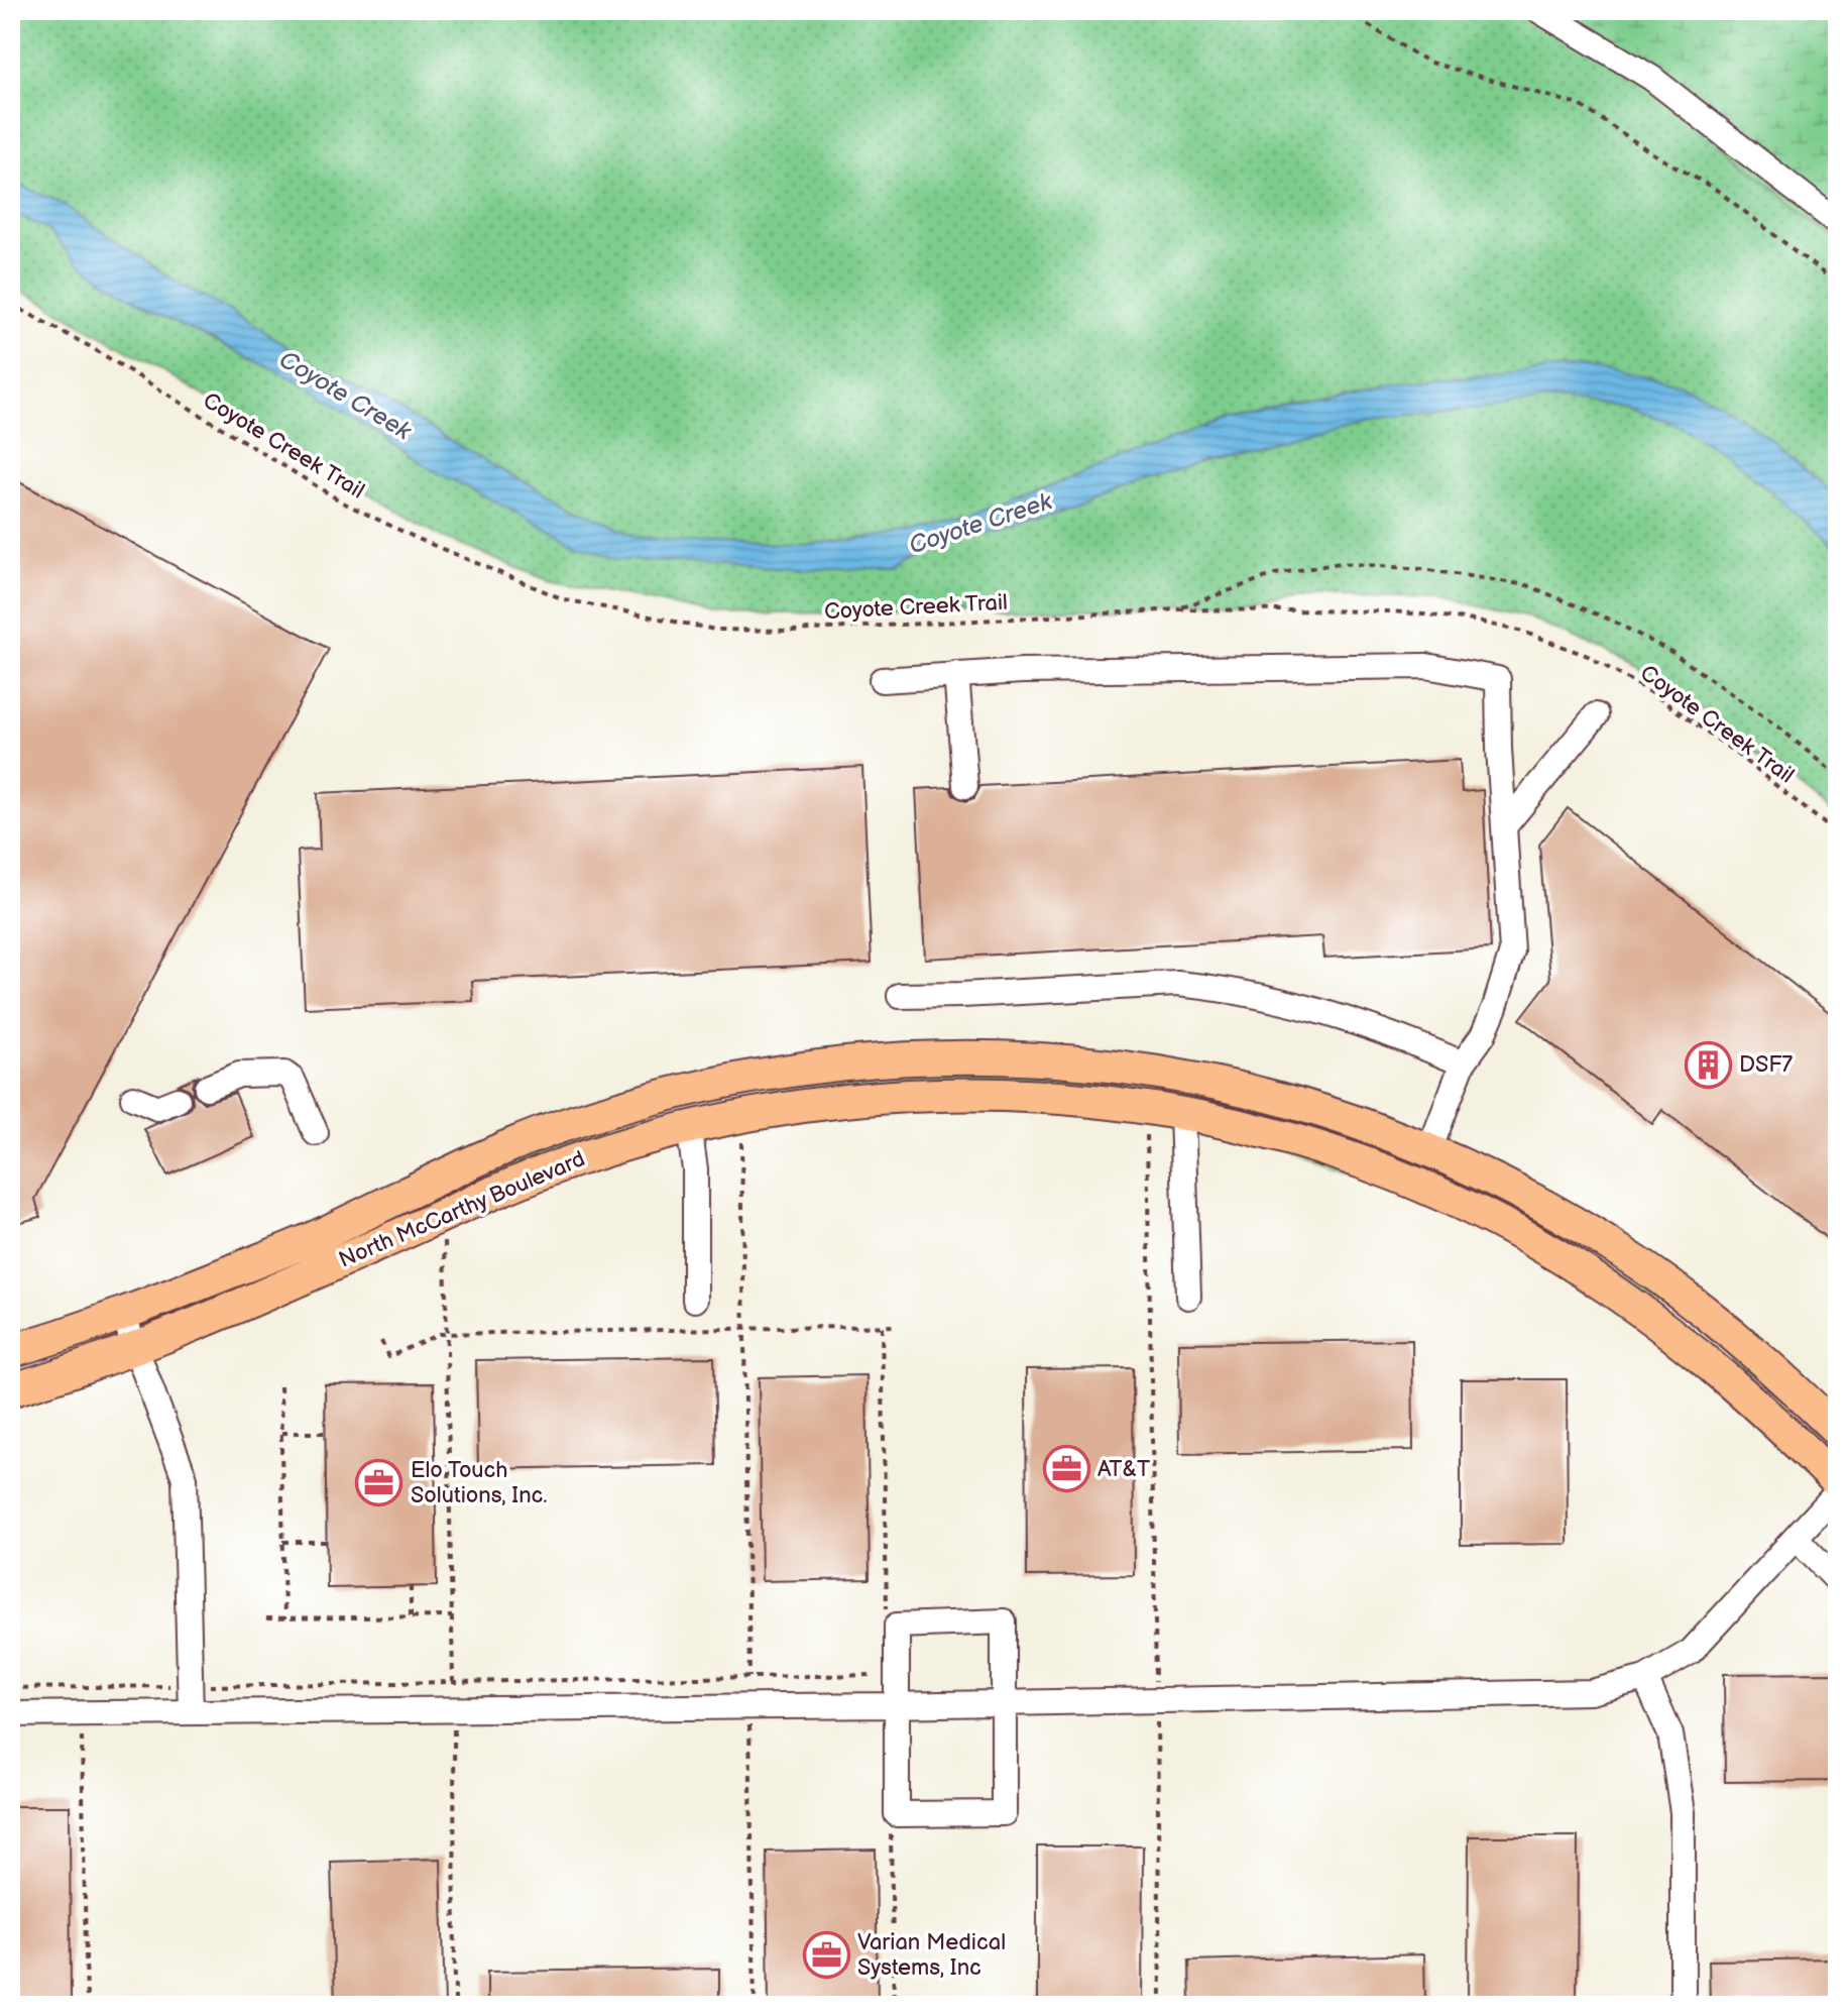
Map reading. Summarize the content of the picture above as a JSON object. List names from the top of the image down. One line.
{"streets":{"main road":["North McCarthy Boulevard"],"path":["Coyote Creek Trail"]},"water":["Coyote Creek"],"places":{"building":["DSF7"],"office":["AT&T","Elo Touch Solutions, Inc.","Varian Medical Systems, Inc"]}}
